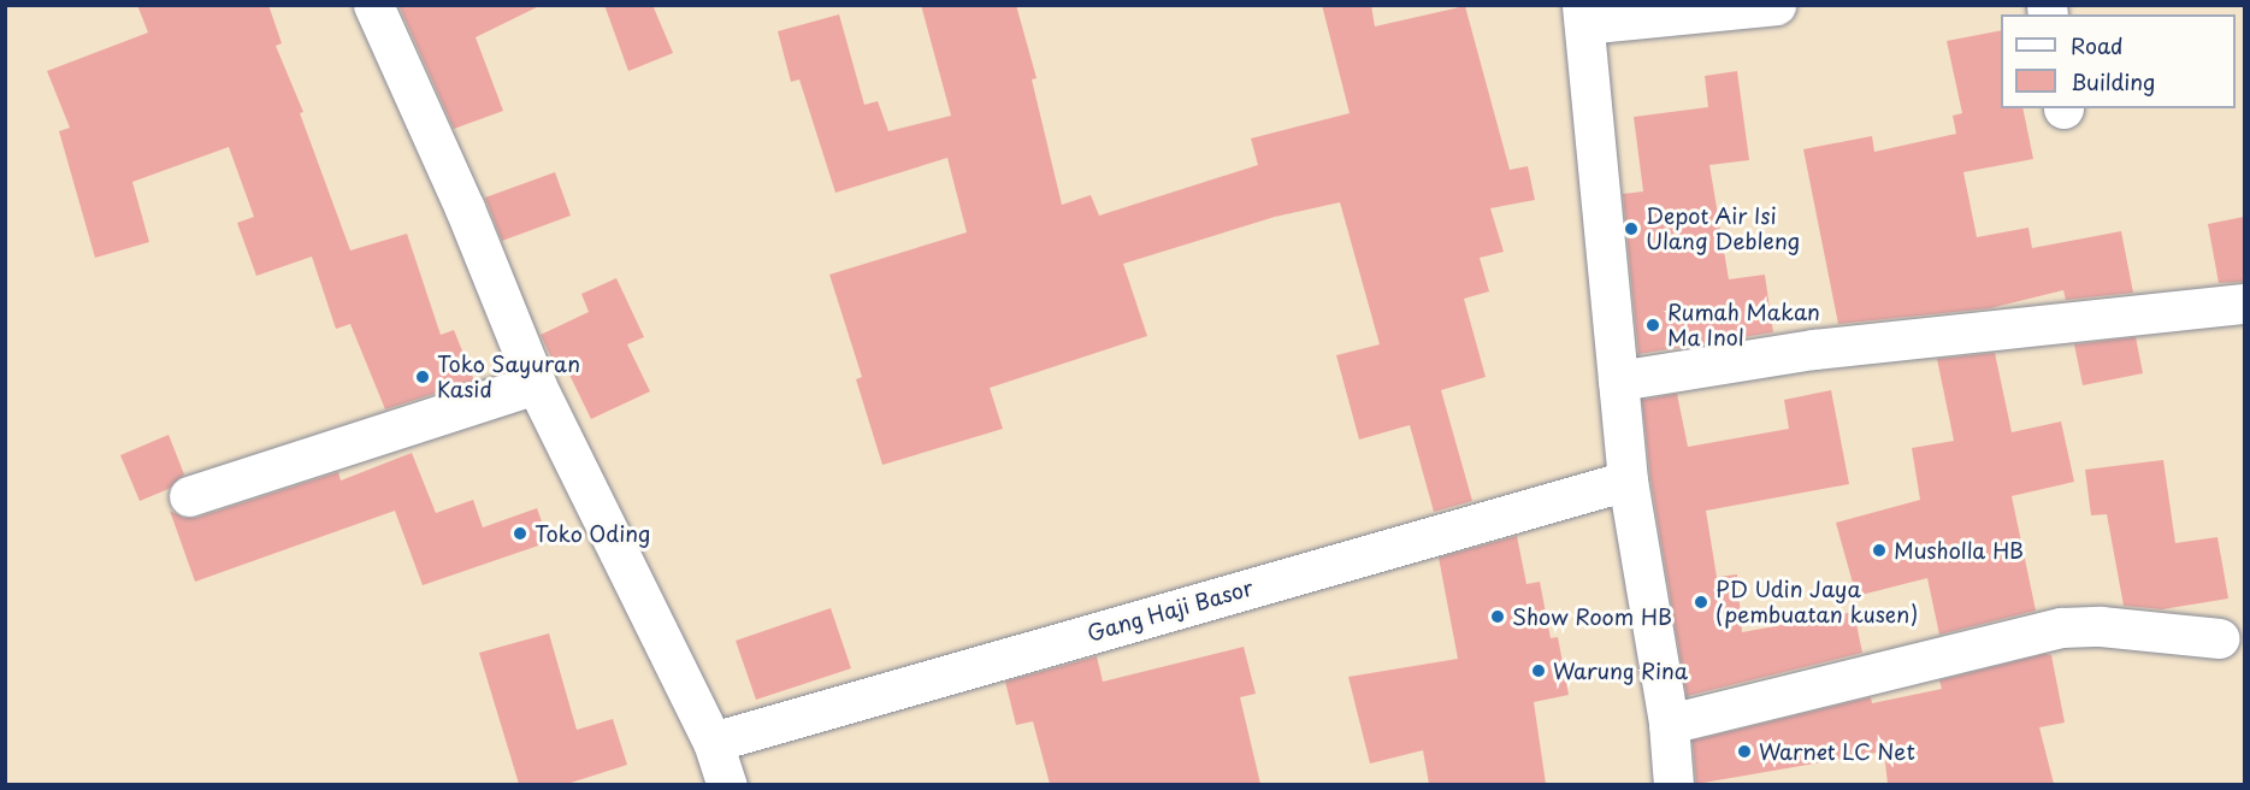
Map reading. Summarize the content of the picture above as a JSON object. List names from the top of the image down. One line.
{"streets":{"street":["Gang Haji Basor"]},"places":["Depot Air Isi Ulang Debleng","Rumah Makan Ma Inol","Toko Sayuran Kasid","Toko Oding","Musholla HB","PD Udin Jaya (pembuatan kusen)","Show Room HB","Warung Rina","Warnet LC Net"],"legend":["Road","Building"]}
